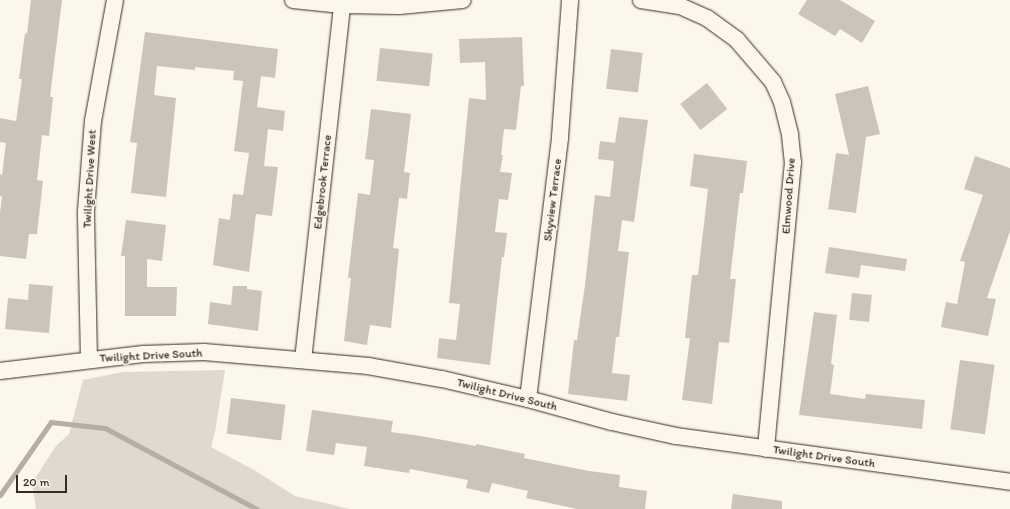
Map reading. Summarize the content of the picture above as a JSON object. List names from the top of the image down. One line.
{"streets":{"street":["Twilight Drive West","Edgebrook Terrace","Elmwood Drive","Skyview Terrace","Twilight Drive South"]},"crossings":[["Twilight Drive West","Twilight Drive South"],["Edgebrook Terrace","Twilight Drive South"],["Elmwood Drive","Twilight Drive South"],["Skyview Terrace","Twilight Drive South"]],"scale_bar":"20 m"}
